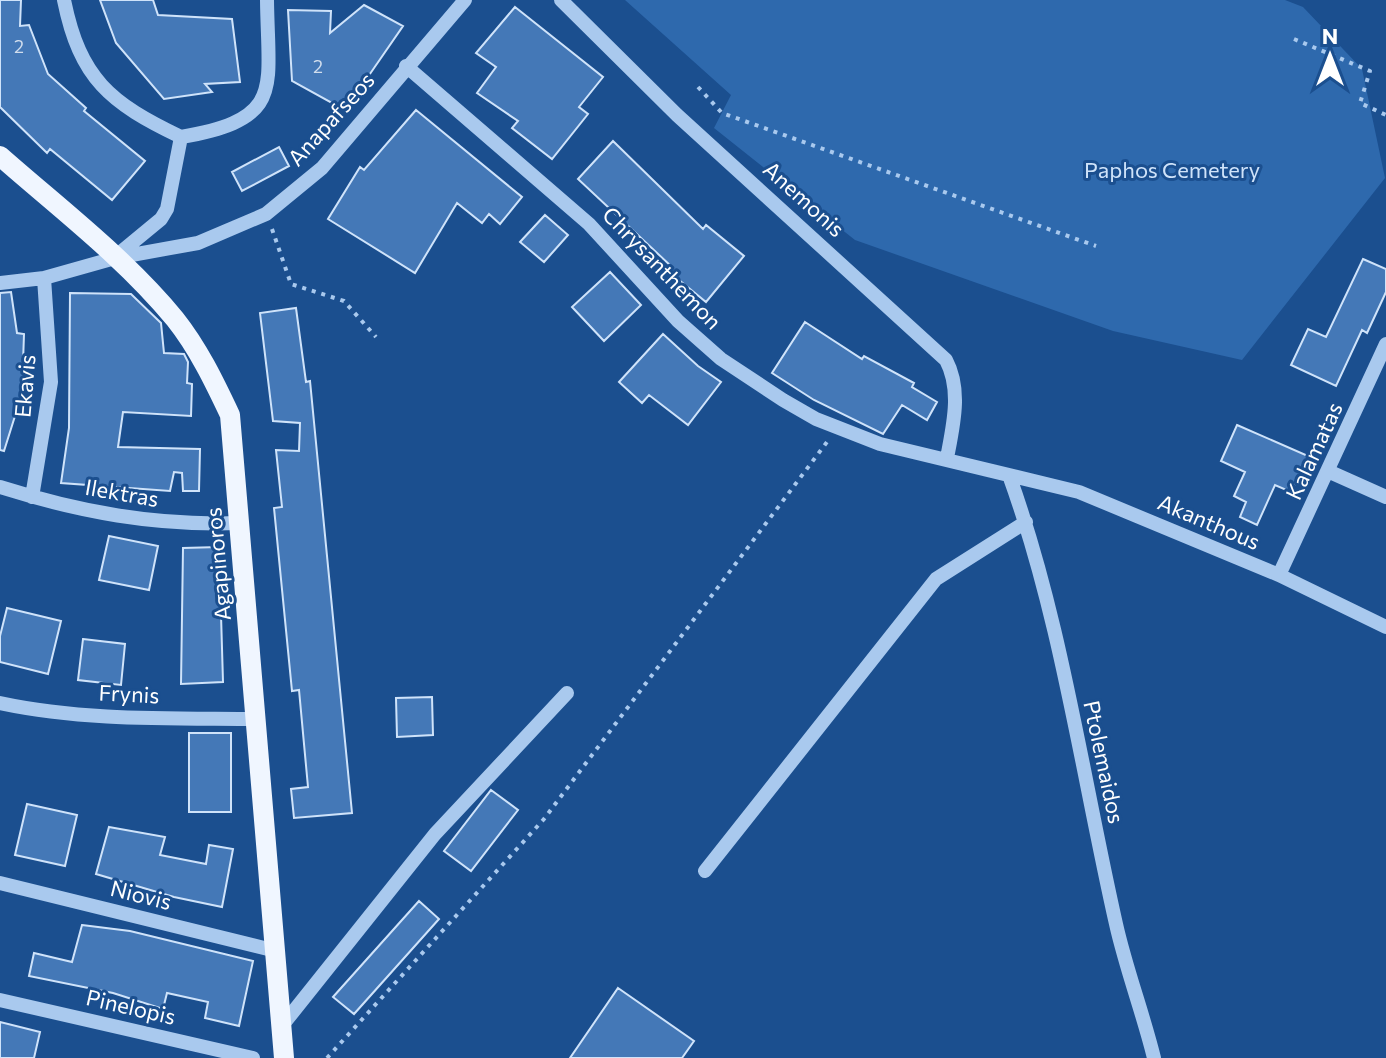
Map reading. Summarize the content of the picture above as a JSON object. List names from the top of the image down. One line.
{"streets":{"main road":["Agapinoros"],"street":["Anapafseos","Anemonis","Chrysanthemon","Ekavis","Kalamatas","Ilektras","Akanthous","Frynis","Ptolemaidos","Niovis","Pinelopis"]},"crossings":[["Anapafseos","Chrysanthemon"],["Anapafseos","Ekavis"],["Anapafseos","Agapinoros"],["Anemonis","Chrysanthemon"],["Chrysanthemon","Akanthous"],["Chrysanthemon","Ptolemaidos"],["Ekavis","Ilektras"],["Kalamatas","Akanthous"],["Ilektras","Agapinoros"],["Akanthous","Ptolemaidos"],["Agapinoros","Frynis"],["Agapinoros","Niovis"]],"parks":["Paphos Cemetery"],"house_numbers":["2","2"],"north":"top"}
